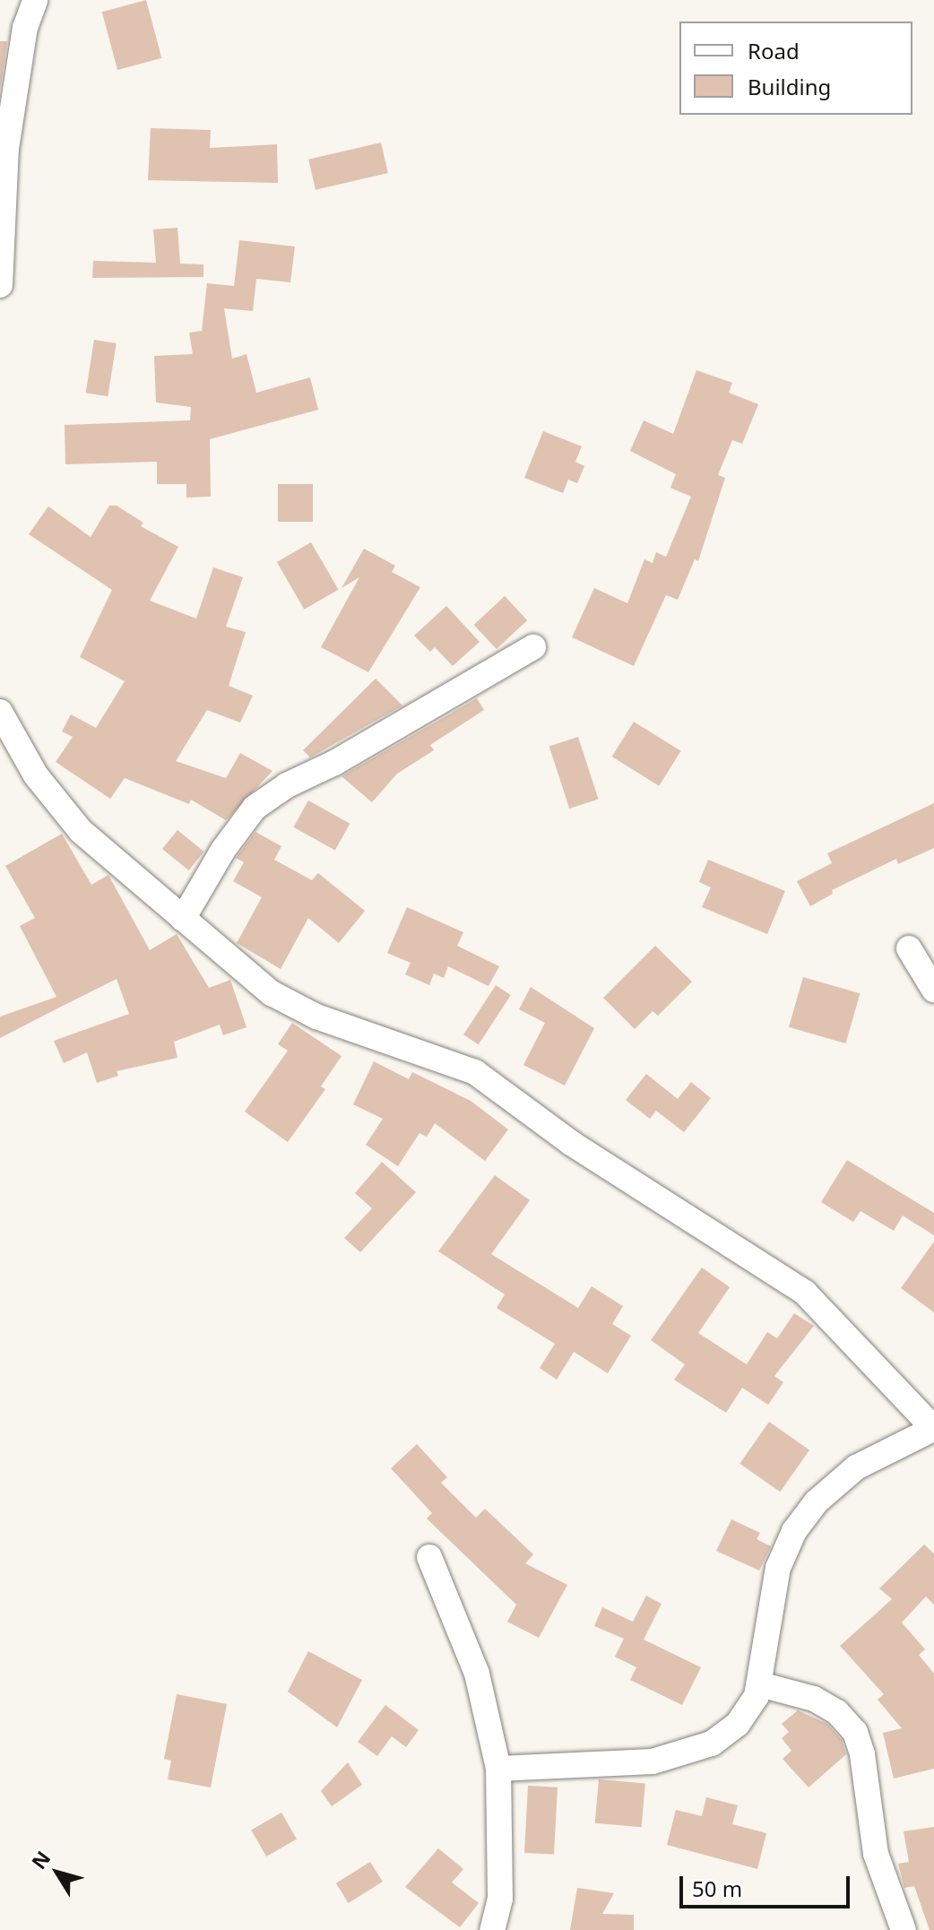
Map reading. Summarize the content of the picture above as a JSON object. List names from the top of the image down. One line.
{"legend":["Road","Building"],"scale_bar":"50 m","north":"top left"}
